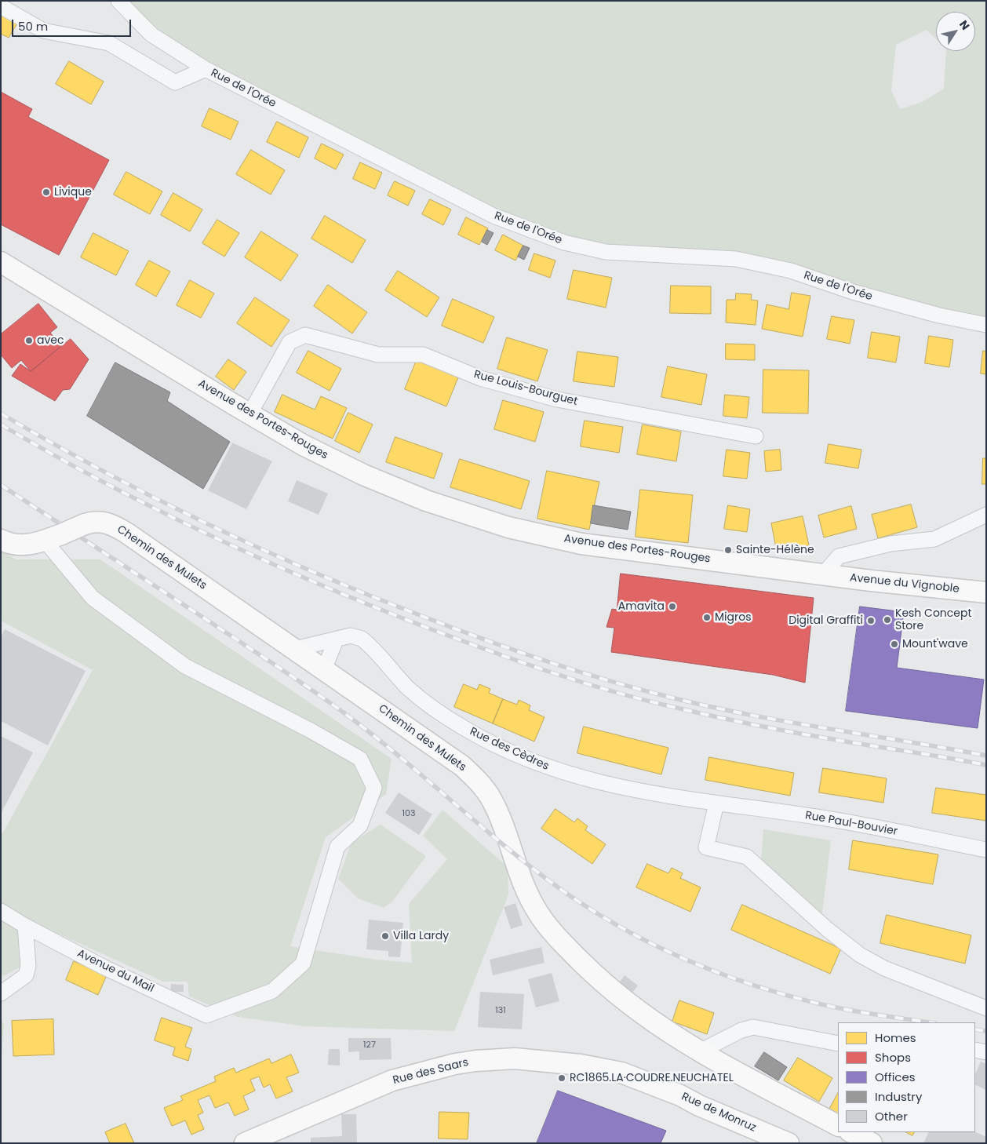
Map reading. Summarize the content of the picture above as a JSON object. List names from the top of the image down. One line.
{"streets":{"street":["Rue de l'Orée","Rue Louis-Bourguet","Avenue des Portes-Rouges","Chemin des Mulets","Avenue du Vignoble","Rue des Cèdres","Rue Paul-Bouvier","Avenue du Mail","Rue des Saars","Rue de Monruz"]},"crossings":[["Rue Louis-Bourguet","Avenue des Portes-Rouges"],["Avenue des Portes-Rouges","Avenue du Vignoble"],["Chemin des Mulets","Rue des Cèdres"],["Chemin des Mulets","Avenue du Mail"],["Rue des Cèdres","Rue Paul-Bouvier"],["Rue des Saars","Rue de Monruz"]],"places":["Livique","avec","Sainte-Hélène","Amavita","Migros","Kesh Concept Store","Digital Graffiti","Mount'wave","Villa Lardy","RC1865.LA·COUDRE.NEUCHATEL"],"house_numbers":["103","131","127"],"legend":["Homes","Shops","Offices","Industry","Other"],"scale_bar":"50 m","north":"top right"}
